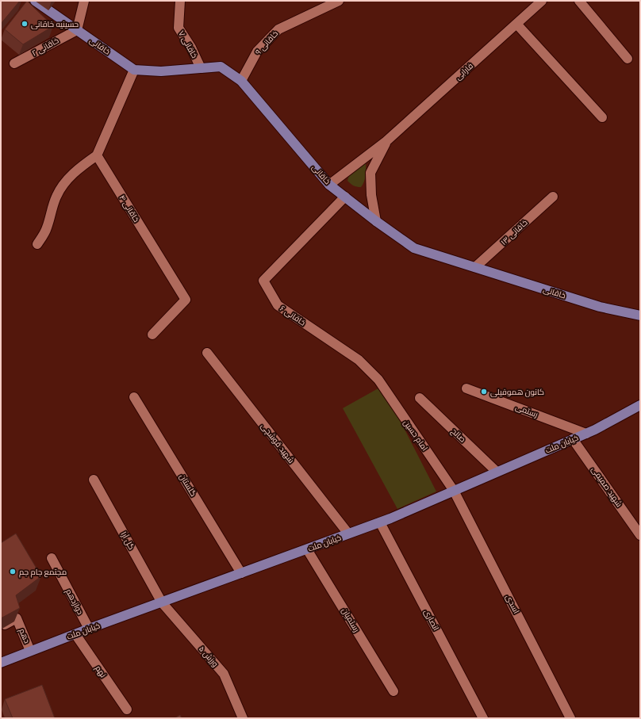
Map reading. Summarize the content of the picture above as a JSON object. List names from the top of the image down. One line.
{"streets":{"main road":["خاقانی","خیابان ملت"],"street":["خاقانی ٩","خاقانی ۷","خاقانی ۲","فارابی","خاقانی ۴","خاقانی ۱۳","خاقانی ۶","رستمی","امام حسین","صالح","شهید قوشچی","گلستان","شهید صمیمی","گل آرا","دوازدهم","اسدی","رستمیان","انصاری","دهم","ورزش ۵","نهم"]},"crossings":[["خاقانی ٩","خاقانی"],["خاقانی ۷","خاقانی"],["خاقانی","خاقانی ۲"],["خاقانی","فارابی"],["خاقانی","خاقانی ۱۳"],["خاقانی","خاقانی ۶"],["خاقانی ۶","امام حسین"],["رستمی","خیابان ملت"],["امام حسین","خیابان ملت"],["امام حسین","اسدی"],["صالح","خیابان ملت"],["شهید قوشچی","خیابان ملت"],["خیابان ملت","گلستان"],["خیابان ملت","شهید صمیمی"],["خیابان ملت","گل آرا"],["خیابان ملت","دوازدهم"],["خیابان ملت","اسدی"],["خیابان ملت","رستمیان"],["خیابان ملت","انصاری"],["خیابان ملت","دهم"],["خیابان ملت","ورزش ۵"],["خیابان ملت","نهم"],["گل آرا","ورزش ۵"]],"places":["حسینیه خاقانی","کانون هموفیلی","مجتمع جام جم"]}
